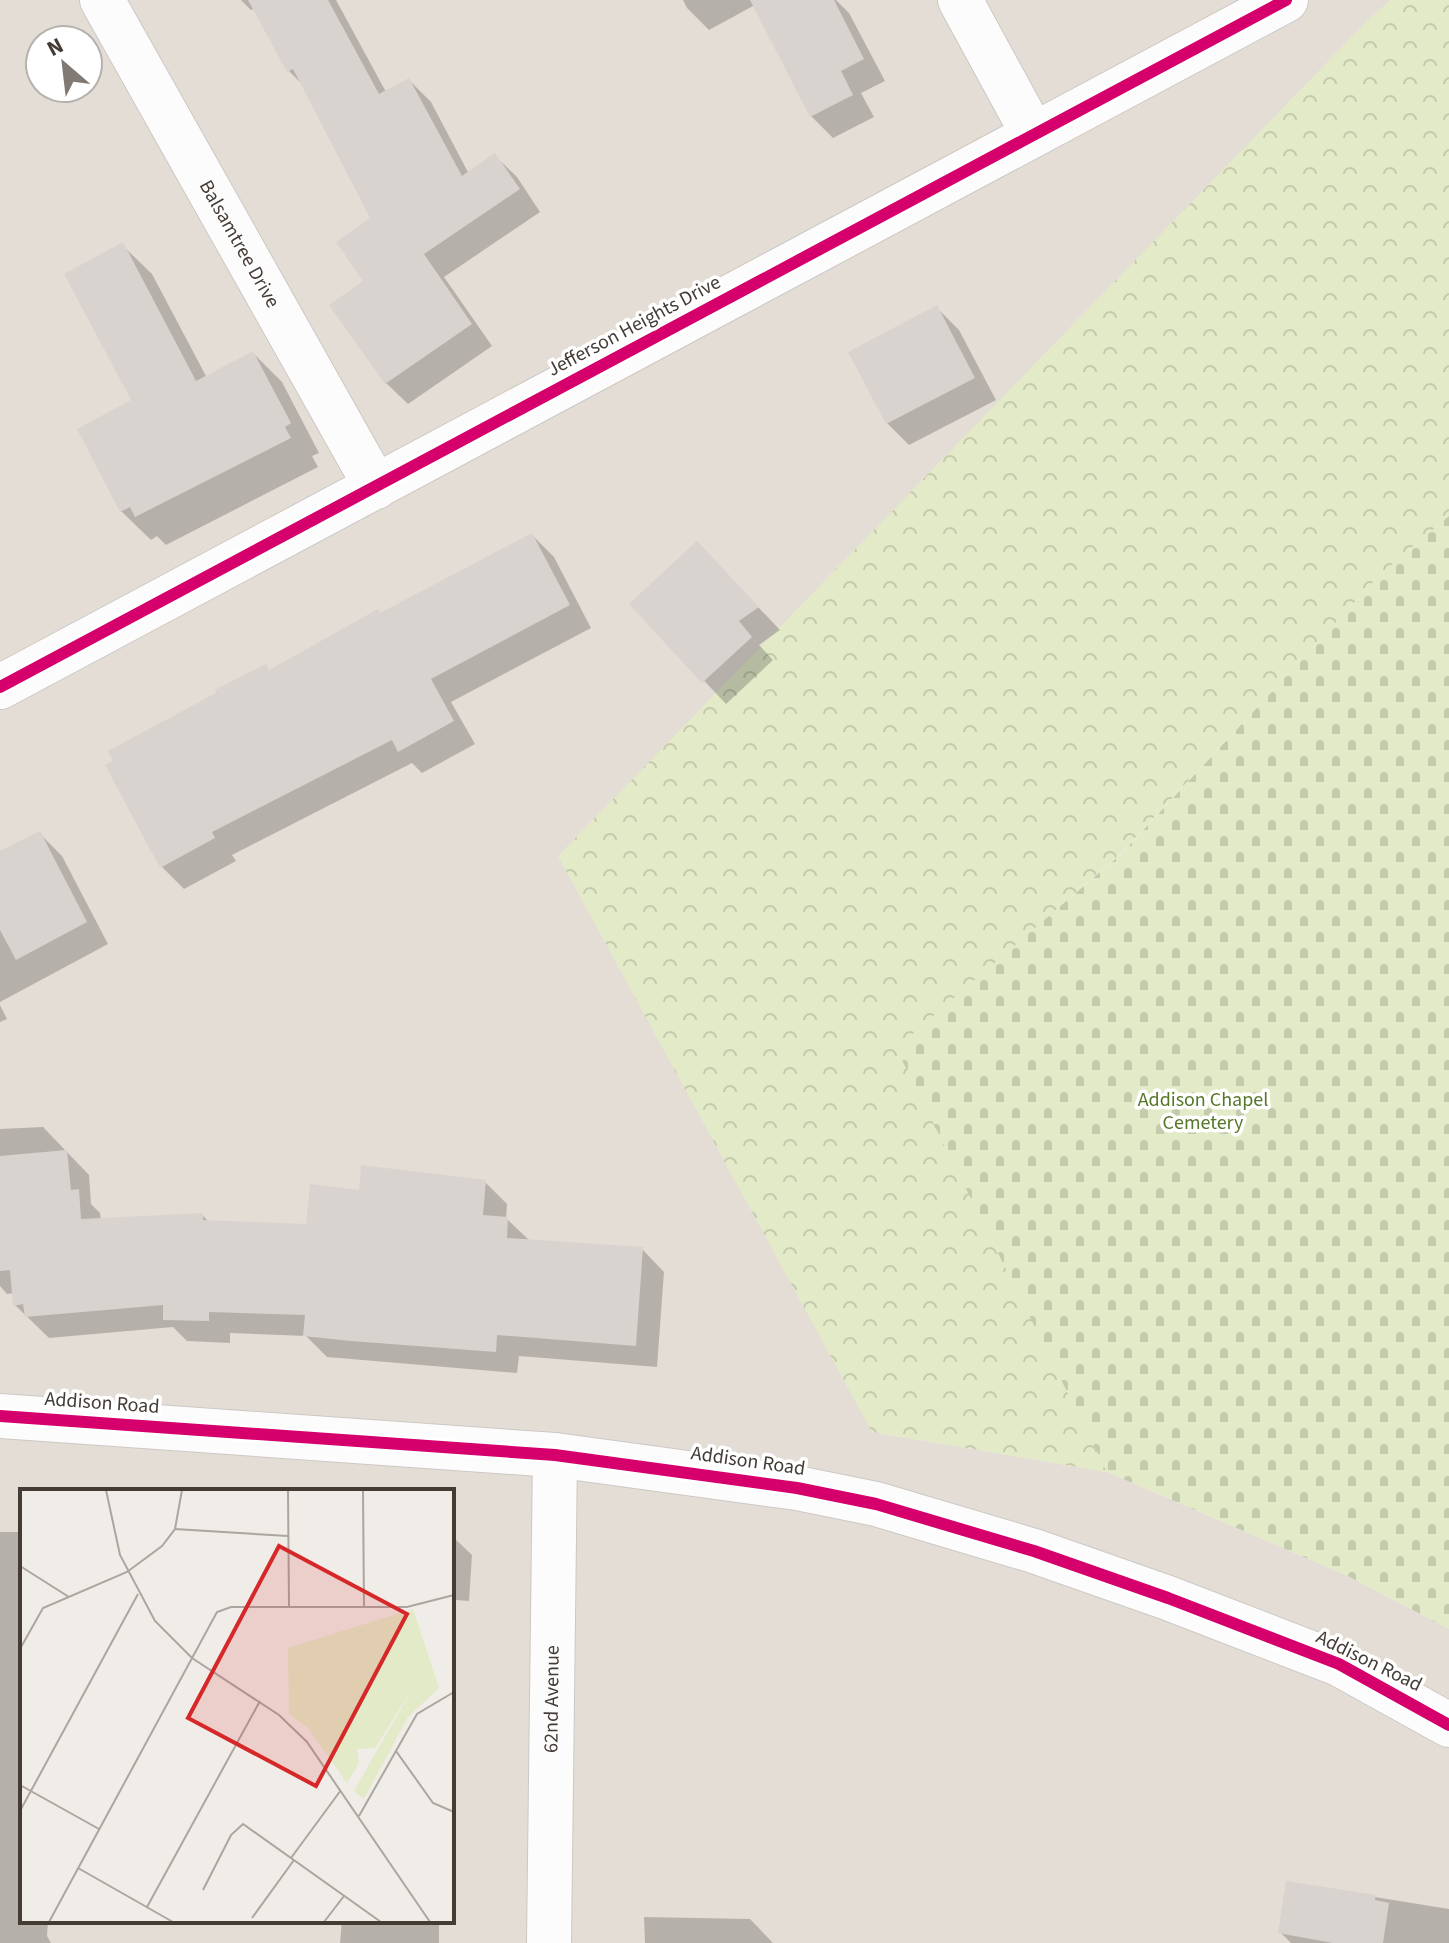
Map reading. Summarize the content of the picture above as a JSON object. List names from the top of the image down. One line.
{"streets":{"street":["Balsamtree Drive","Jefferson Heights Drive","Addison Road","62nd Avenue"]},"crossings":[["Balsamtree Drive","Jefferson Heights Drive"],["Addison Road","62nd Avenue"]],"parks":["Addison Chapel Cemetery"],"north":"top left"}
